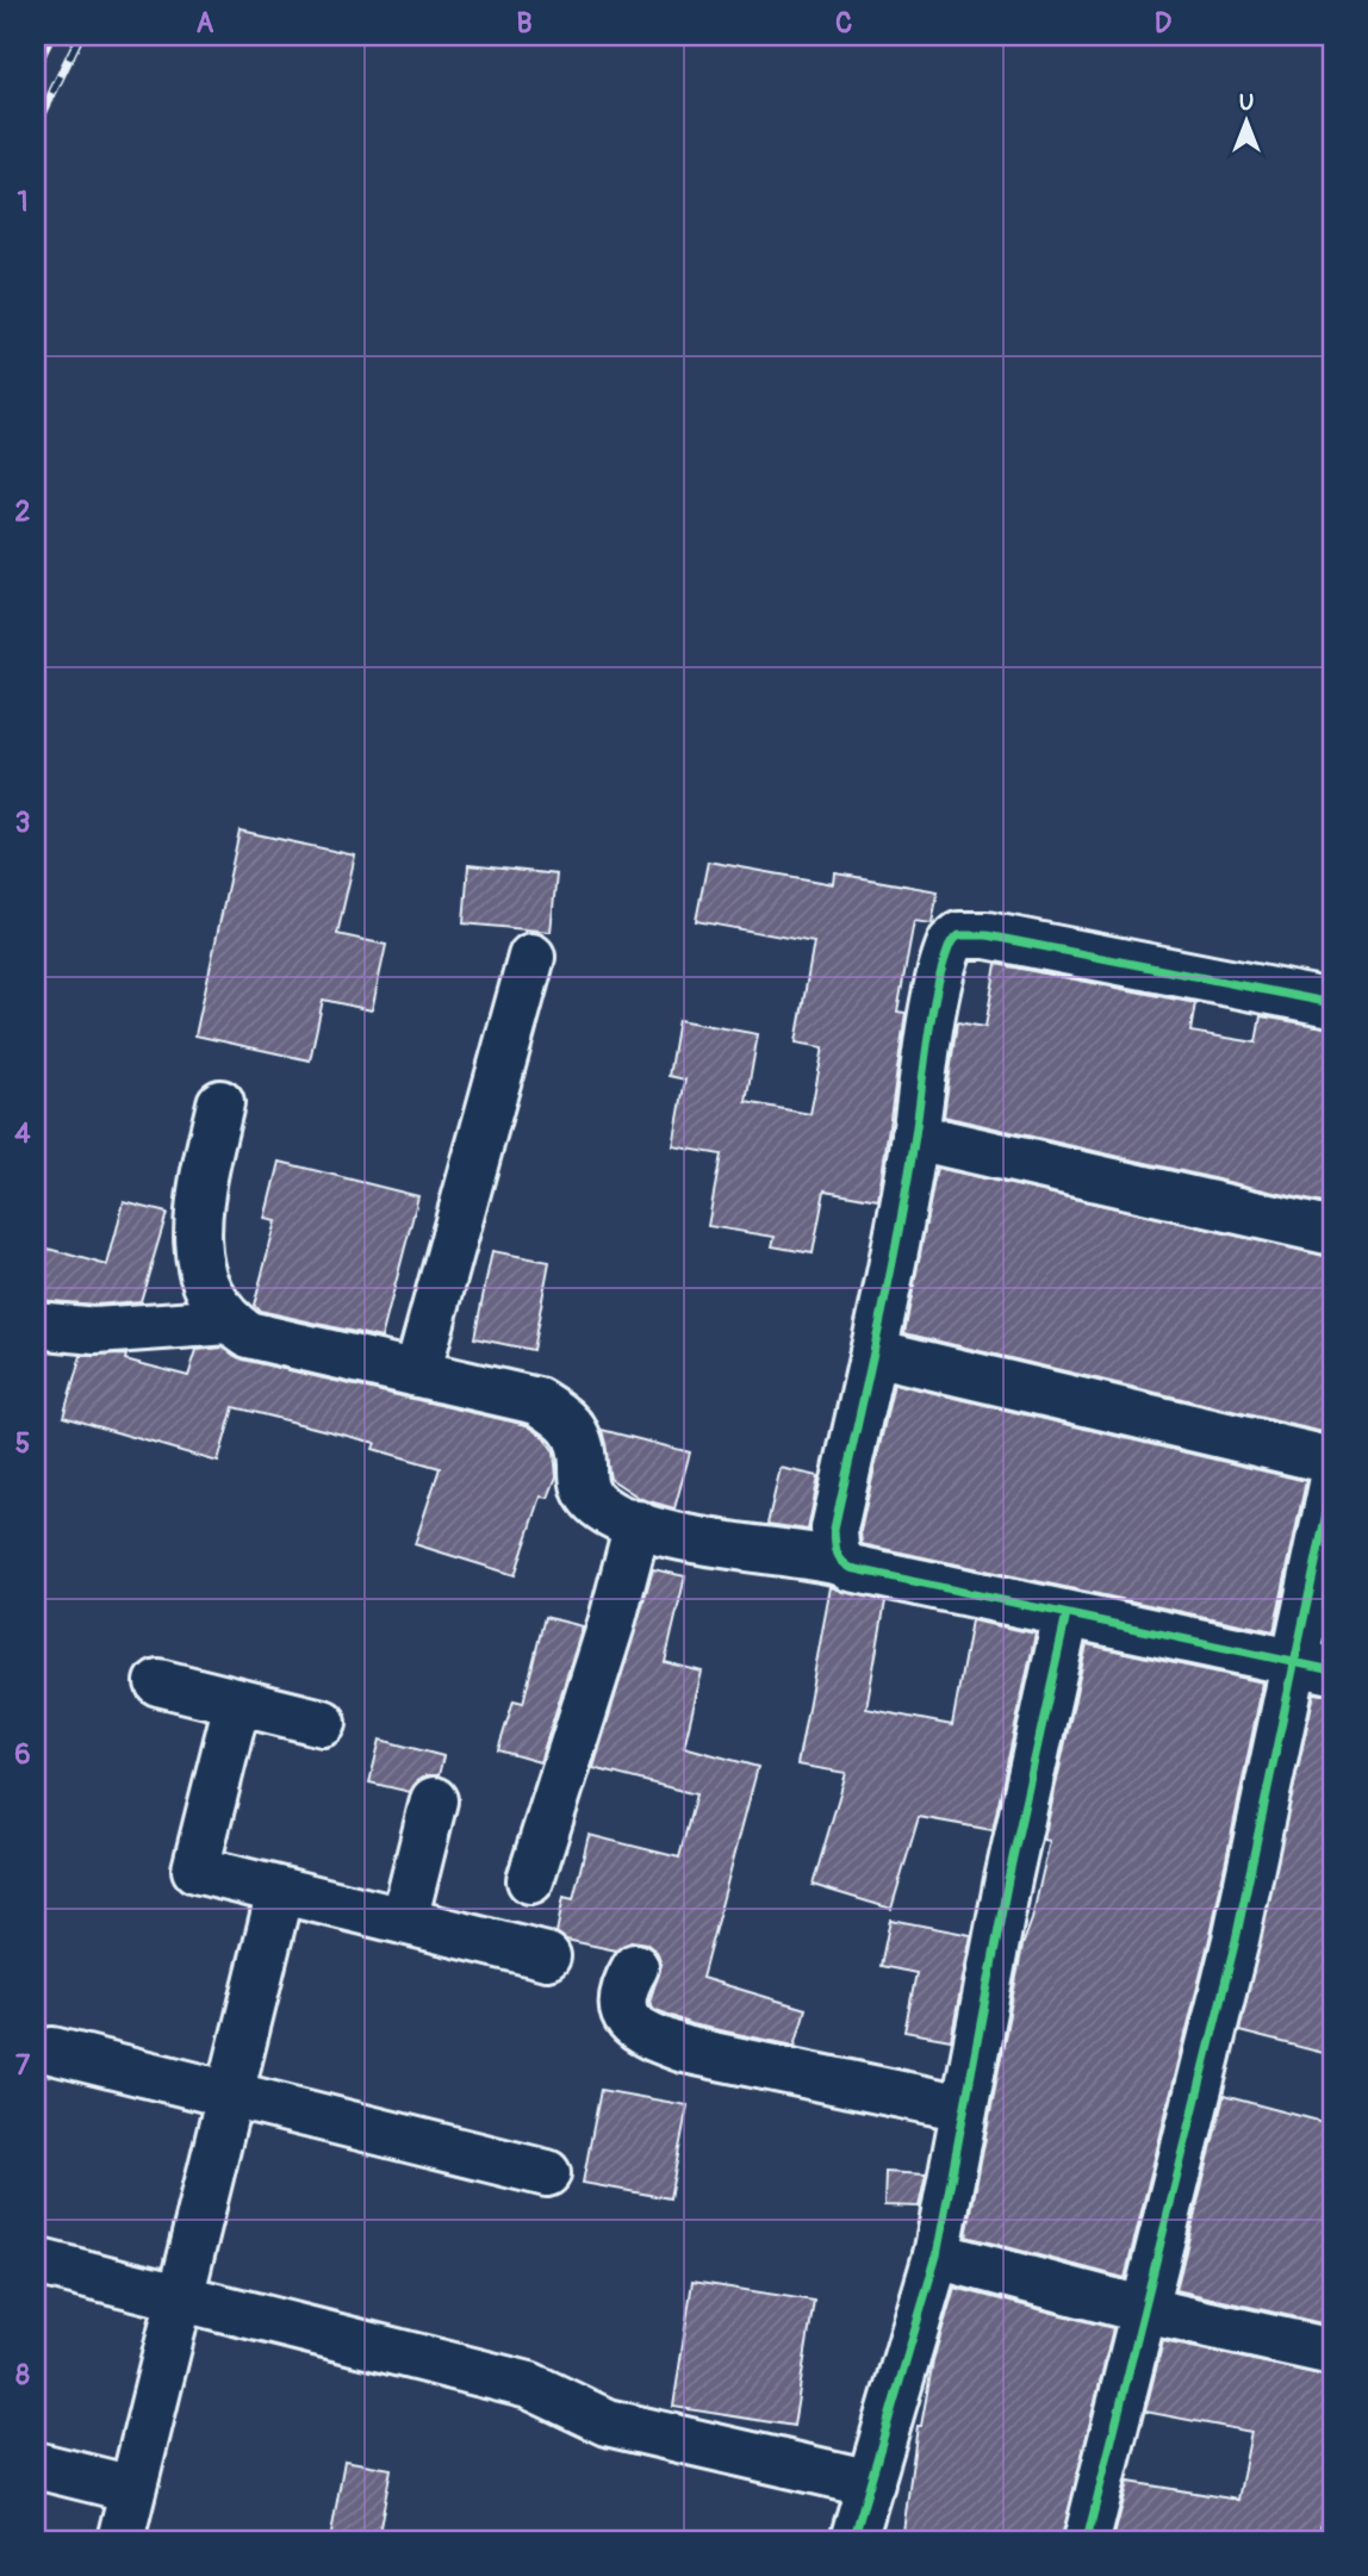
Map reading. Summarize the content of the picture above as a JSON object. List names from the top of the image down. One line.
{"north":"top","grid":{"columns":["A","B","C","D"],"rows":["1","2","3","4","5","6","7","8"]}}
